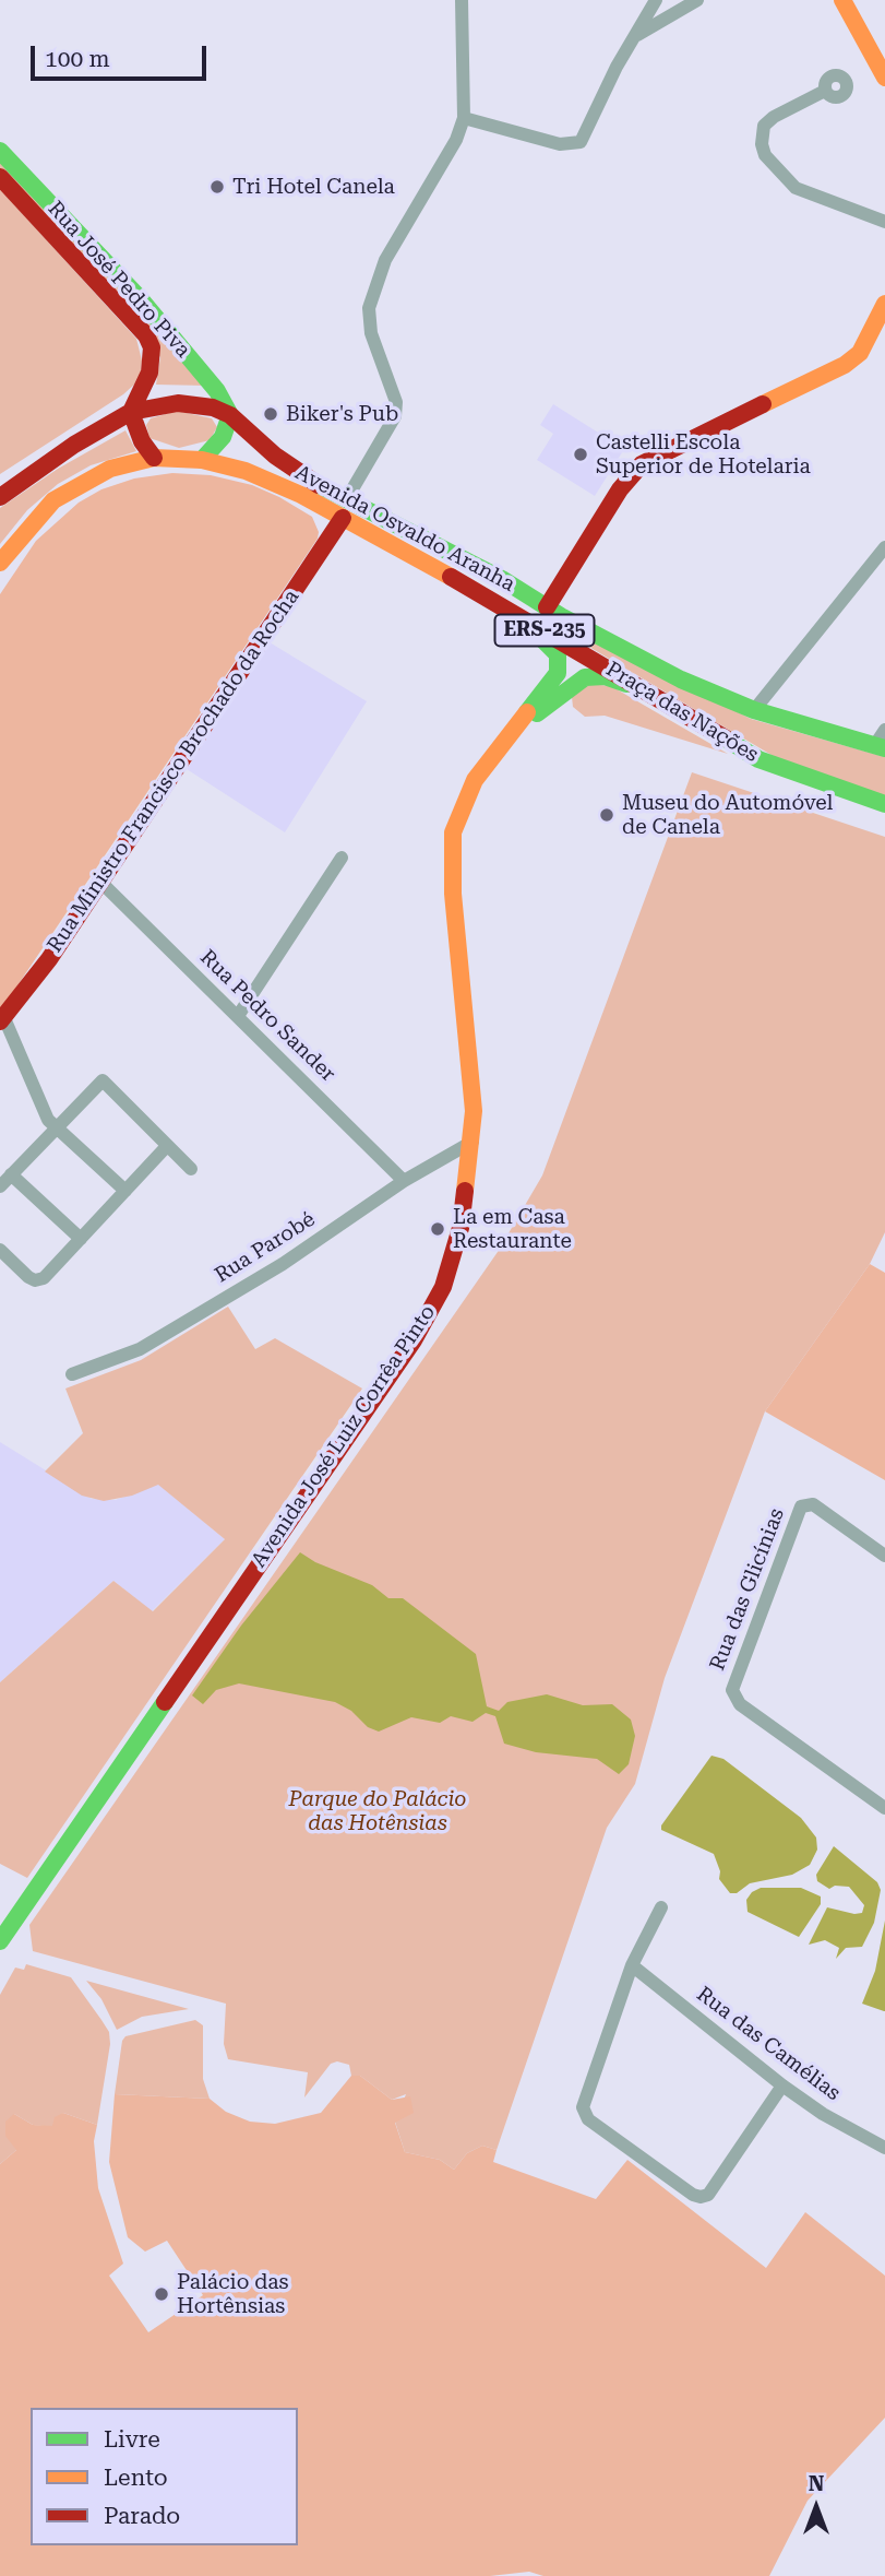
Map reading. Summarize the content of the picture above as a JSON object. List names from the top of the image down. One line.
{"streets":{"street":["Rua José Pedro Piva","Avenida Osvaldo Aranha","ERS-235","Praça das Nações","Rua Ministro Francisco Brochado da Rocha","Rua Pedro Sander","Rua Parobé","Avenida José Luiz Corrêa Pinto","Rua das Glicínias","Rua das Camélias"]},"crossings":[["Rua José Pedro Piva","Avenida Osvaldo Aranha"],["Rua José Pedro Piva","ERS-235"],["Avenida Osvaldo Aranha","ERS-235"],["Avenida Osvaldo Aranha","Praça das Nações"],["Avenida Osvaldo Aranha","Rua Ministro Francisco Brochado da Rocha"],["ERS-235","Praça das Nações"],["Praça das Nações","Rua Ministro Francisco Brochado da Rocha"],["Praça das Nações","Avenida José Luiz Corrêa Pinto"],["Rua Ministro Francisco Brochado da Rocha","Rua Pedro Sander"],["Rua Pedro Sander","Rua Parobé"],["Rua Parobé","Avenida José Luiz Corrêa Pinto"]],"parks":["Parque do Palácio das Hotênsias"],"places":["Tri Hotel Canela","Biker's Pub","Castelli Escola Superior de Hotelaria","Museu do Automóvel de Canela","La em Casa Restaurante","Palácio das Hortênsias"],"legend":["Livre","Lento","Parado"],"scale_bar":"100 m","north":"top"}
